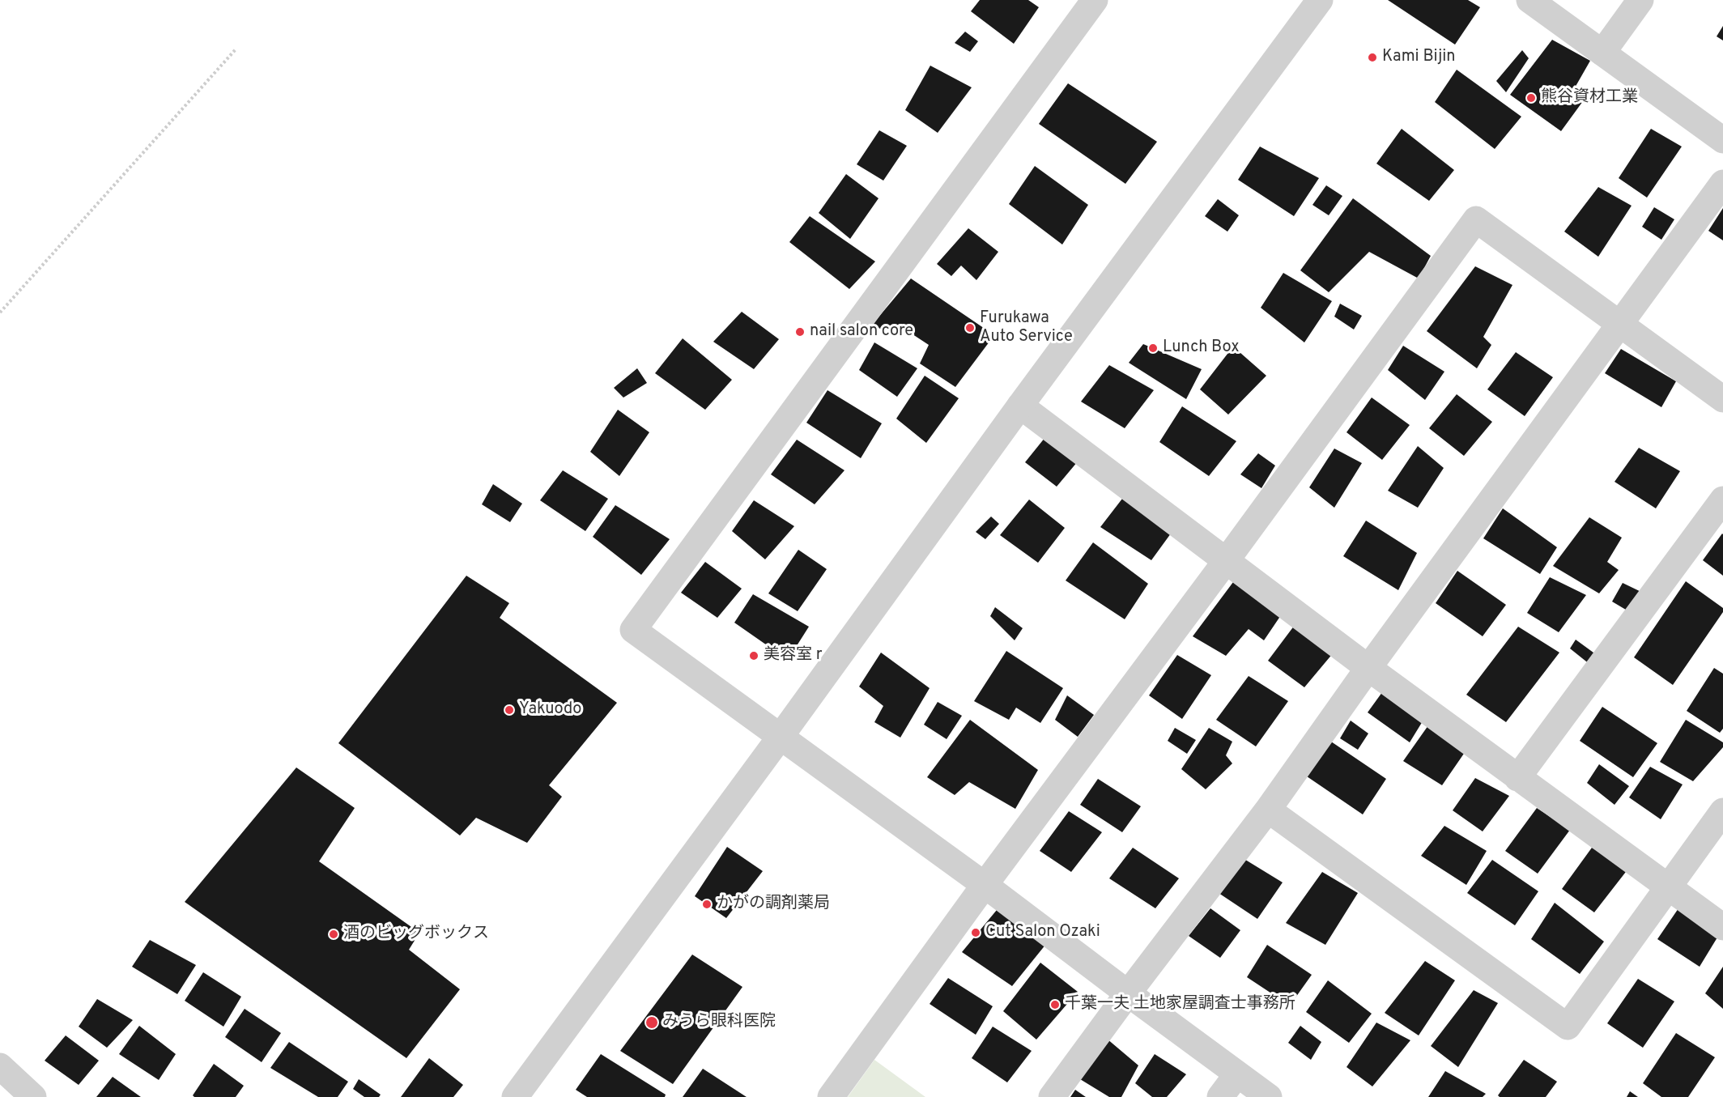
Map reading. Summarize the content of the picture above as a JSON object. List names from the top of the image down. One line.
{"places":["Kami Bijin","熊谷資材工業","Furukawa Auto Service","nail salon core","Lunch Box","美容室 r","Yakuodo","かがの調剤薬局","Cut Salon Ozaki","酒のビッグボックス","千葉一夫 土地家屋調査士事務所","みうら眼科医院"]}
